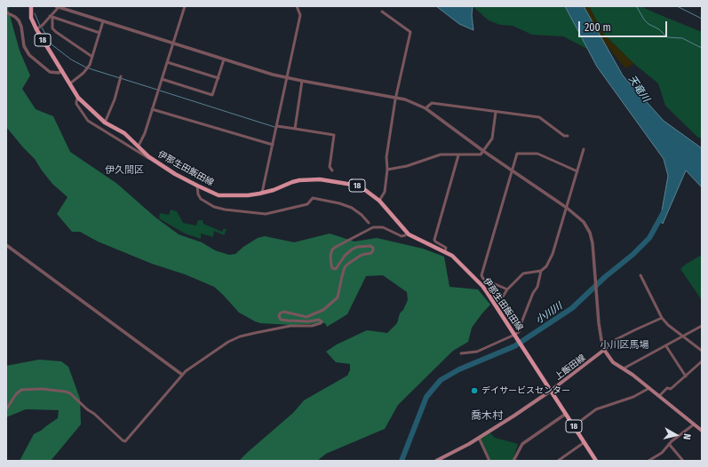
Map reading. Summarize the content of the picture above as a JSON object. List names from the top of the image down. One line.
{"streets":{"main road":["18","伊那生田飯田線","上飯田線"]},"crossings":[["伊那生田飯田線","上飯田線"]],"districts":["伊久間区","小川区馬場","喬木村"],"water":["天竜川","小川川"],"places":["デイサービスセンター"],"scale_bar":"200 m","north":"right"}
